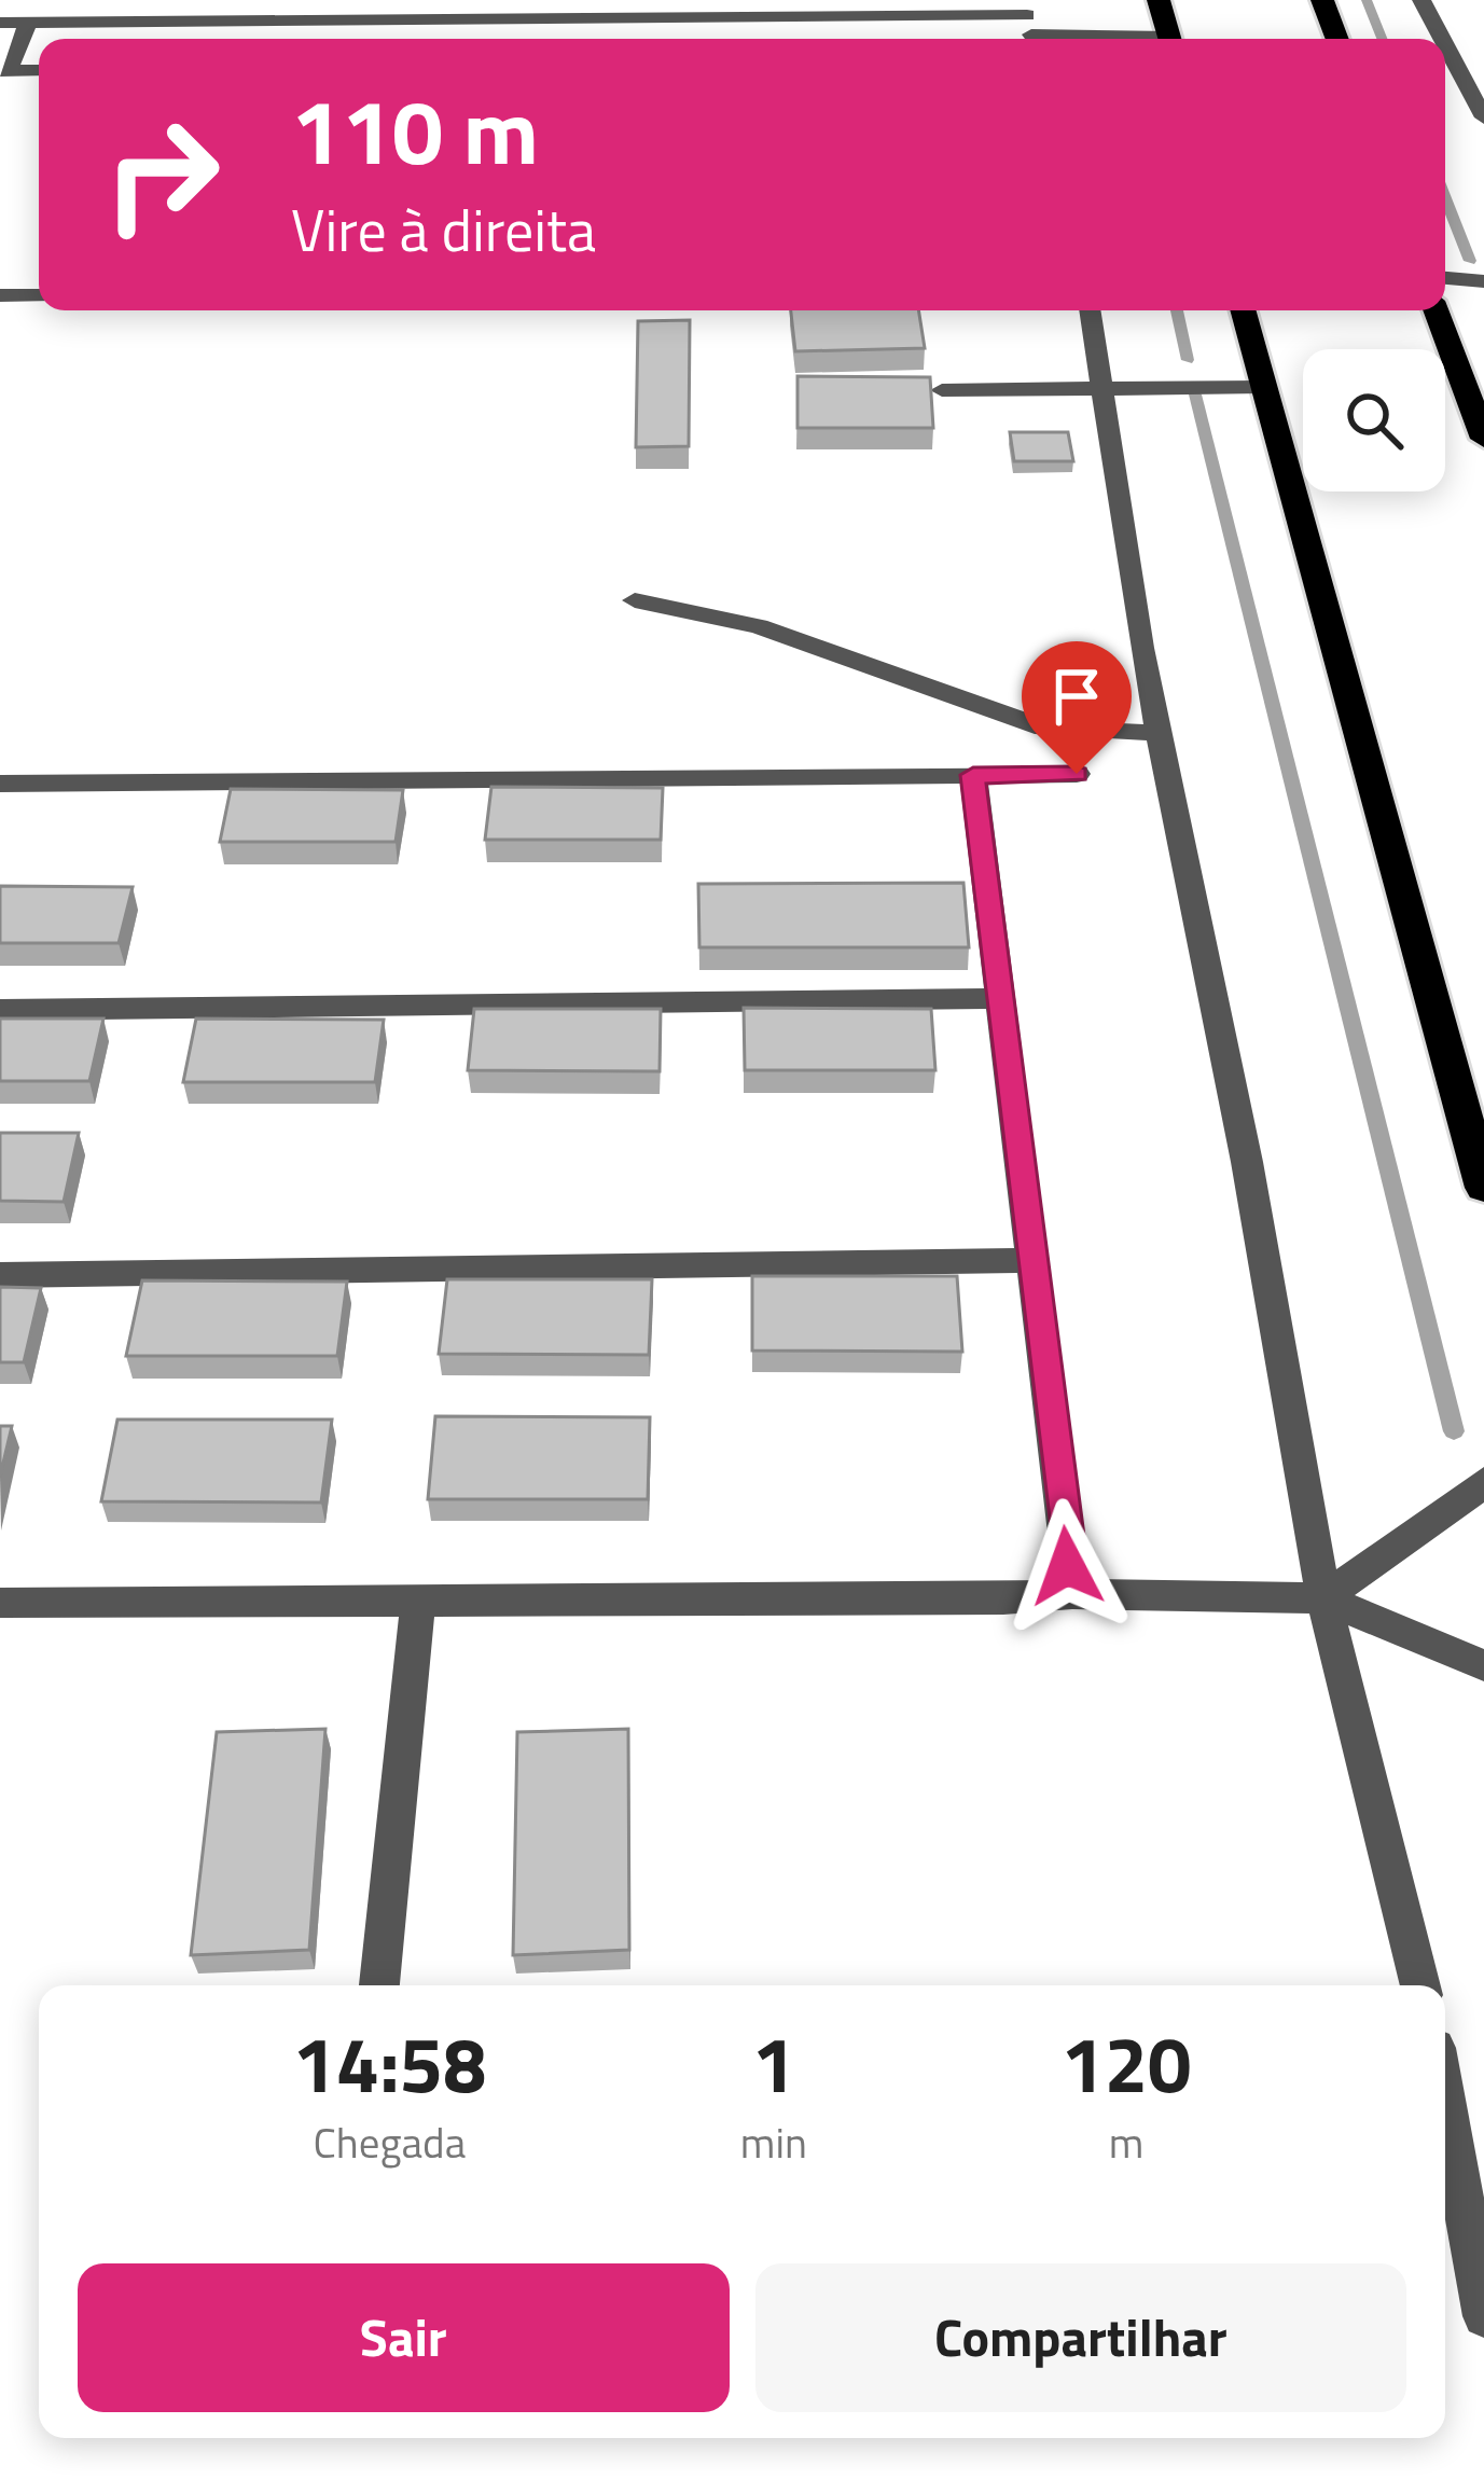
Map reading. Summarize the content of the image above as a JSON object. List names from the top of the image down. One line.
{"page":{"turn":["110 m","Vire à direita"],"eta":["14:58","Chegada","1","min","120","m"],"buttons":["Sair","Compartilhar"]}}
